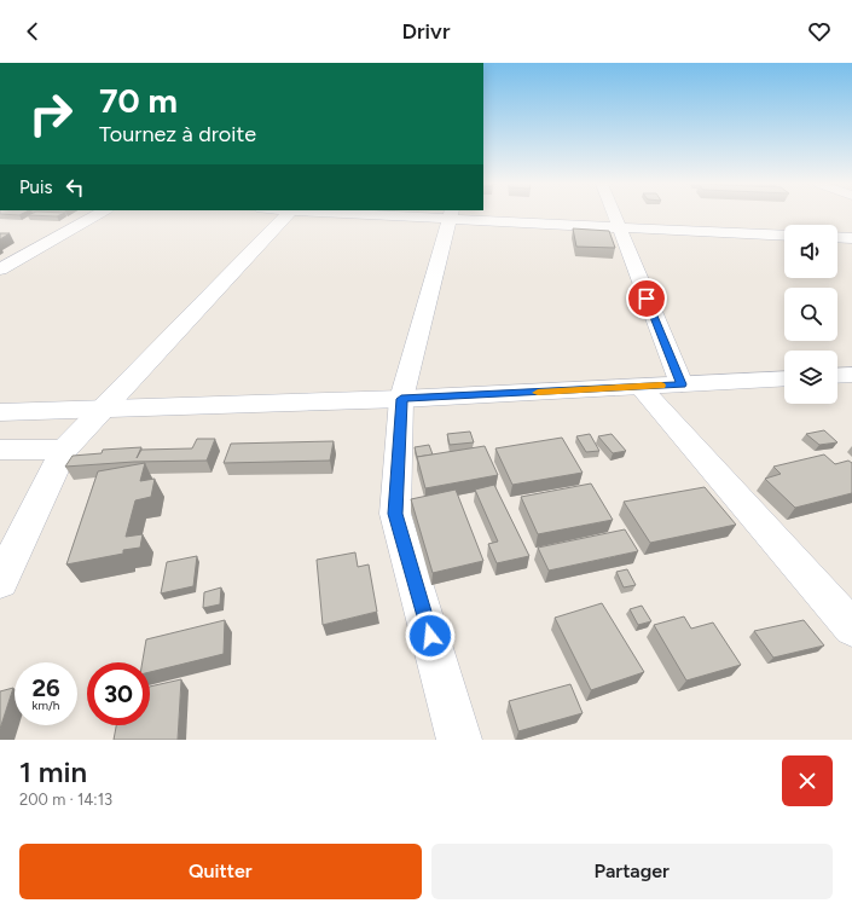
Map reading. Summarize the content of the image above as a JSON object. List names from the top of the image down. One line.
{"page":{"header":"Drivr","turn":["70 m","Tournez à droite"],"then":"Puis","speed":"26 km/h","limit":"30","heading":["1 min","200 m · 14:13"],"buttons":["Quitter","Partager"]}}
